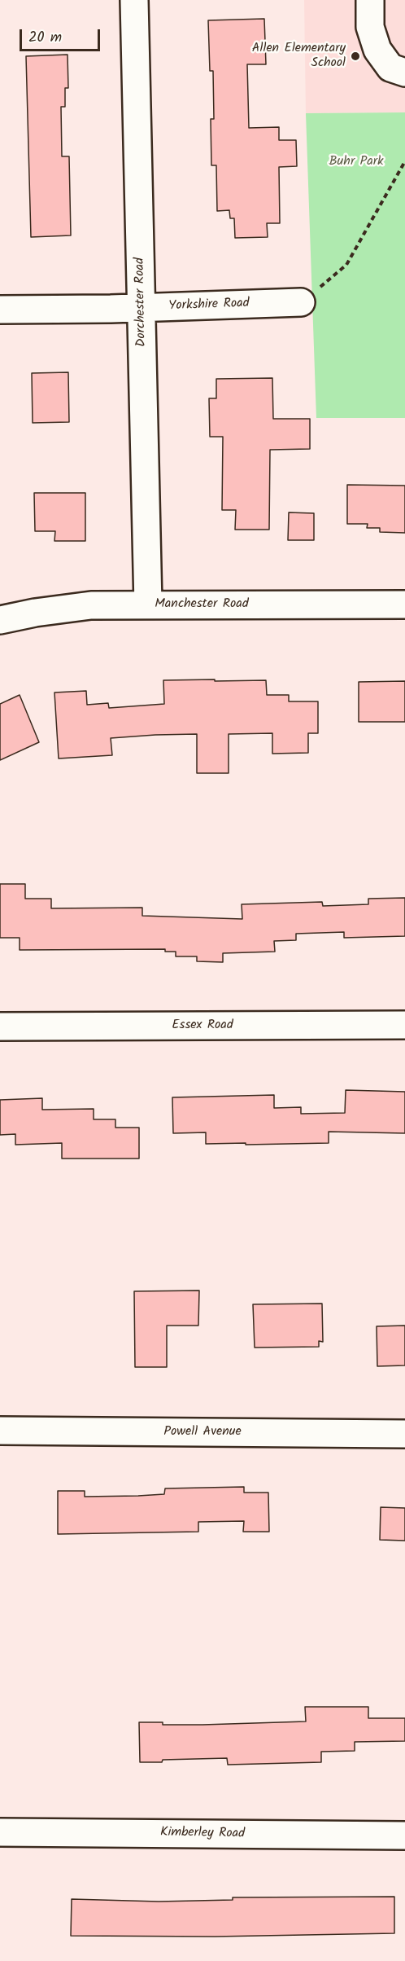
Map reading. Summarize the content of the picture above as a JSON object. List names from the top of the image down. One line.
{"streets":{"street":["Dorchester Road","Yorkshire Road","Manchester Road","Essex Road","Powell Avenue","Kimberley Road"]},"crossings":[["Dorchester Road","Yorkshire Road"],["Dorchester Road","Manchester Road"]],"parks":["Buhr Park"],"places":["Allen Elementary School"],"scale_bar":"20 m"}
